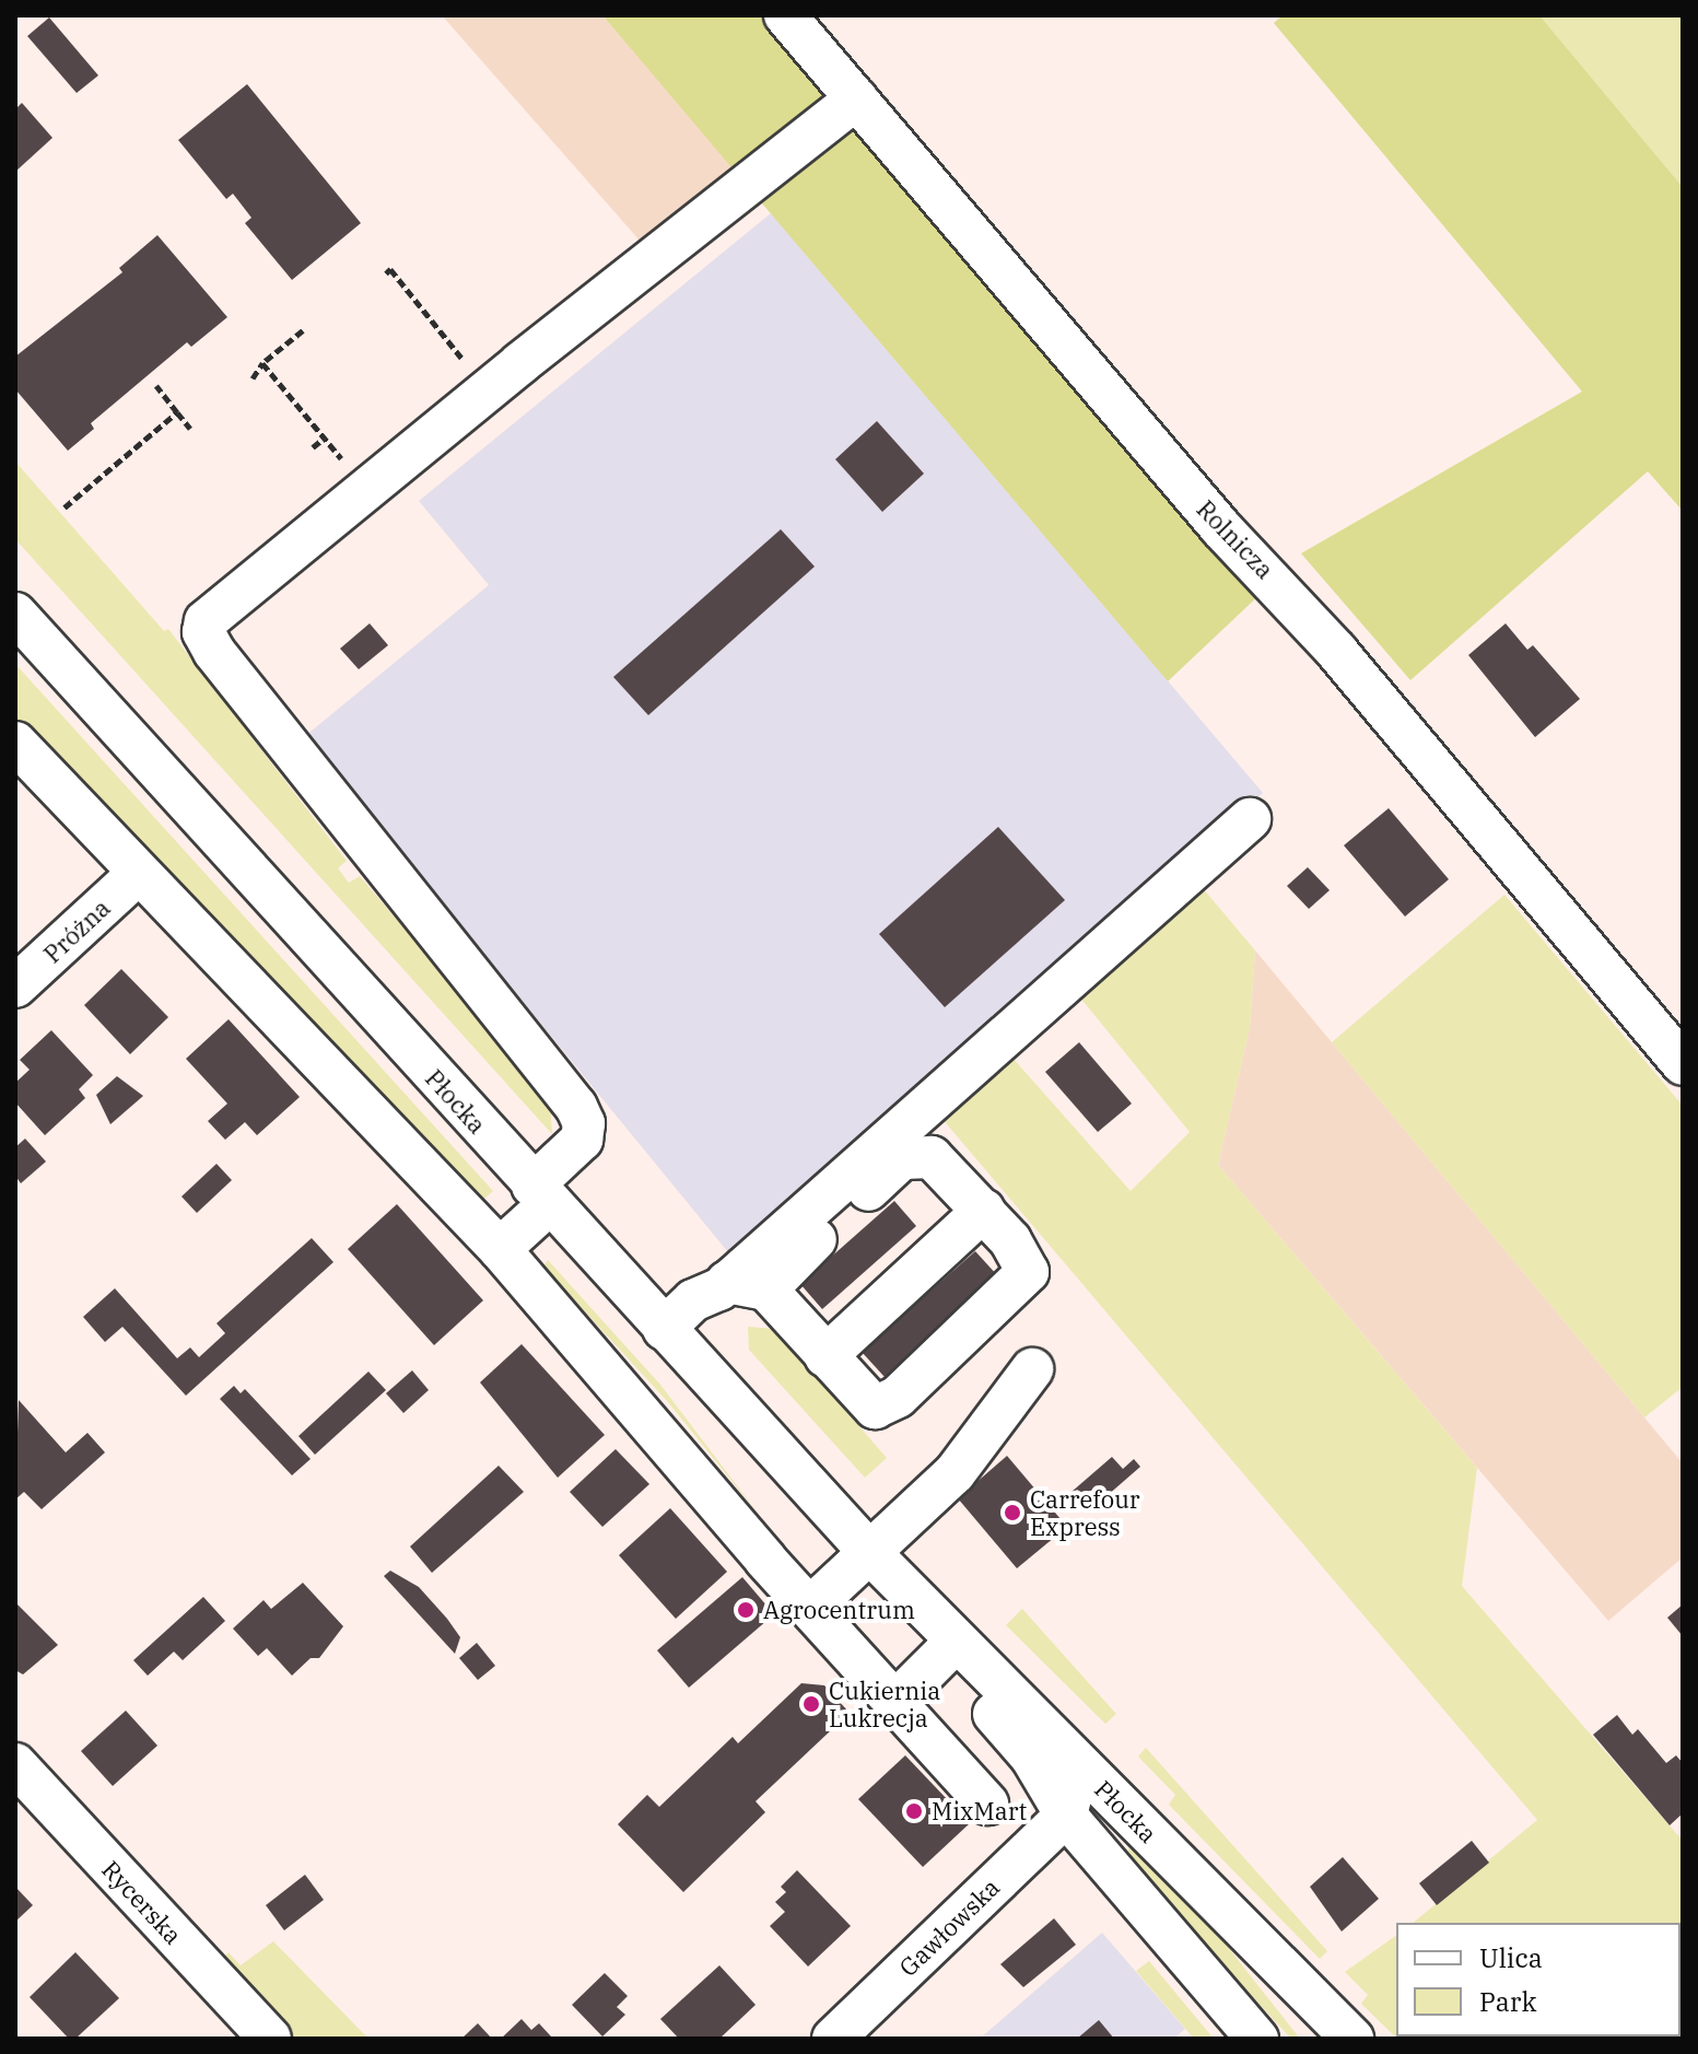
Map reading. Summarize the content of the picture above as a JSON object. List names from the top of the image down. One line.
{"streets":{"street":["Rolnicza","Próżna","Płocka","Rycerska","Gawłowska"]},"crossings":[["Płocka","Gawłowska"]],"places":["Carrefour Express","Agrocentrum","Cukiernia Lukrecja","MixMart"],"legend":["Ulica","Park"]}
